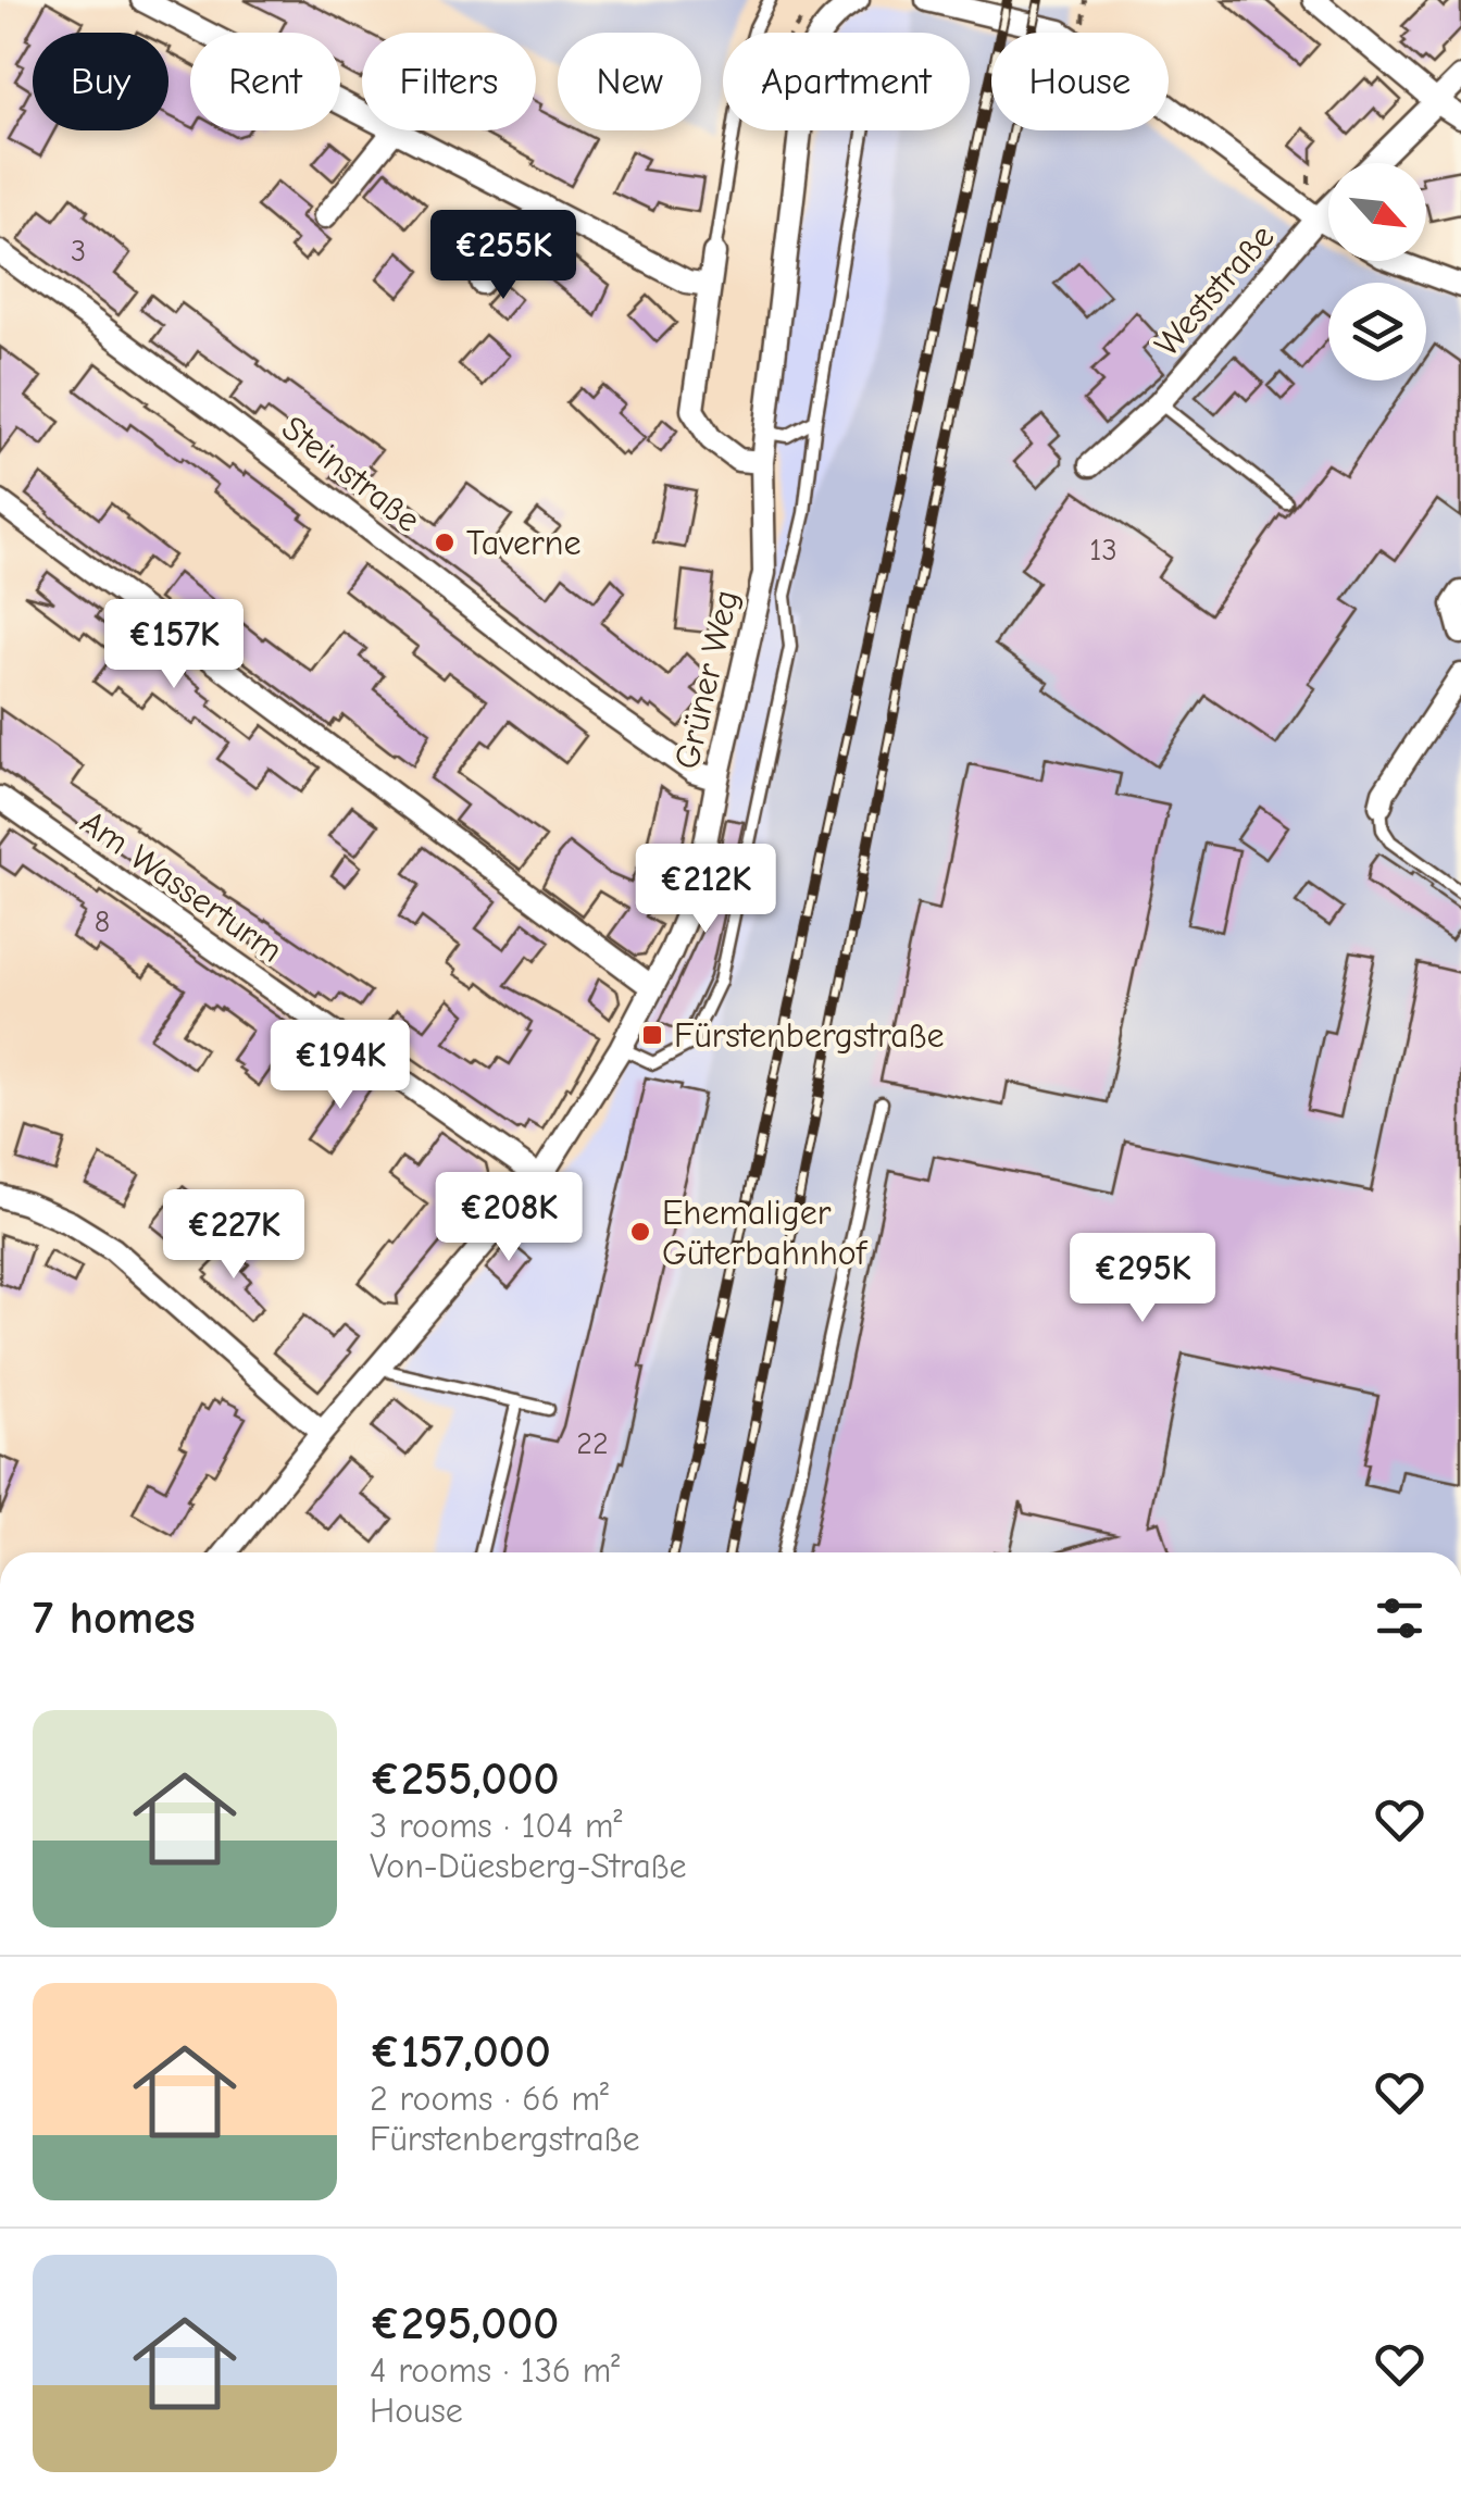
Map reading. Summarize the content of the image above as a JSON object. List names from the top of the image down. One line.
{"streets":{"street":["Weststraße","Steinstraße","Grüner Weg","Am Wasserturm"]},"crossings":[["Steinstraße","Grüner Weg"],["Grüner Weg","Am Wasserturm"]],"places":{"other":["Taverne","Ehemaliger Güterbahnhof"],"transit":["Fürstenbergstraße"]},"house_numbers":["3","13","8","22"],"north":"bottom right","page":{"chip":["Buy","Rent","Filters","New","Apartment","House"],"price":["€255K","€157K","€212K","€194K","€208K","€227K","€295K"],"heading":"7 homes","list":[{"name":"€255,000","note":"3 rooms · 104 m² · Von-Düesberg-Straße"},{"name":"€157,000","note":"2 rooms · 66 m² · Fürstenbergstraße"},{"name":"€295,000","note":"4 rooms · 136 m² · House"}]}}
